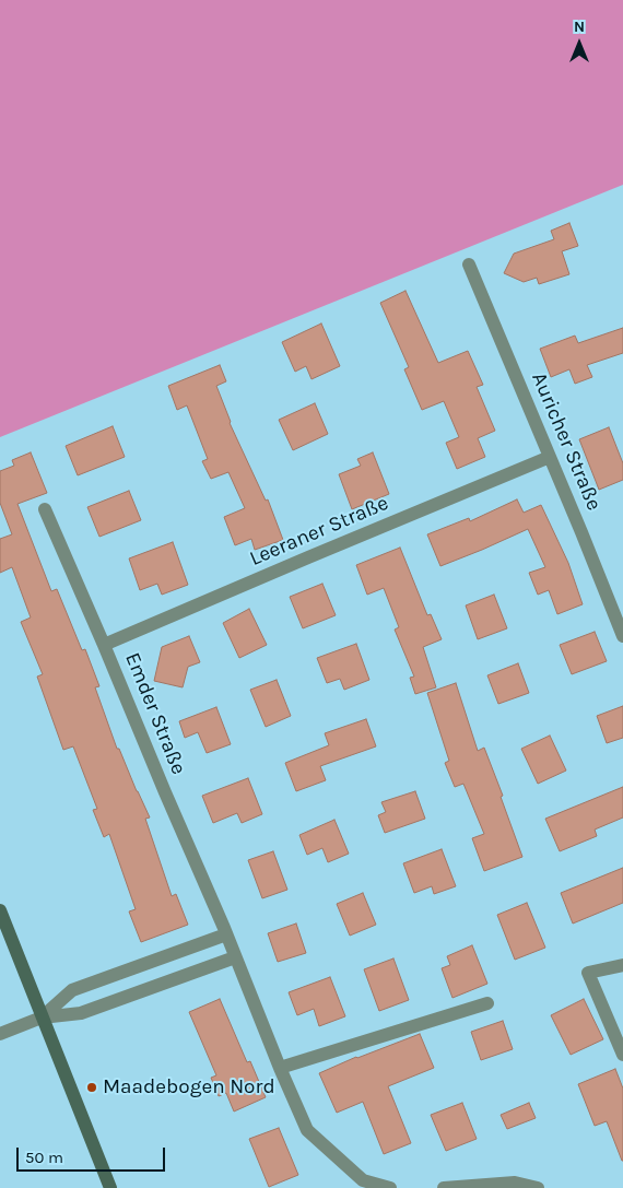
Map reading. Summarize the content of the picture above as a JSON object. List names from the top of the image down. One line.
{"streets":{"street":["Auricher Straße","Leeraner Straße","Emder Straße"]},"crossings":[["Auricher Straße","Leeraner Straße"],["Leeraner Straße","Emder Straße"]],"places":["Maadebogen Nord"],"scale_bar":"50 m","north":"top"}
